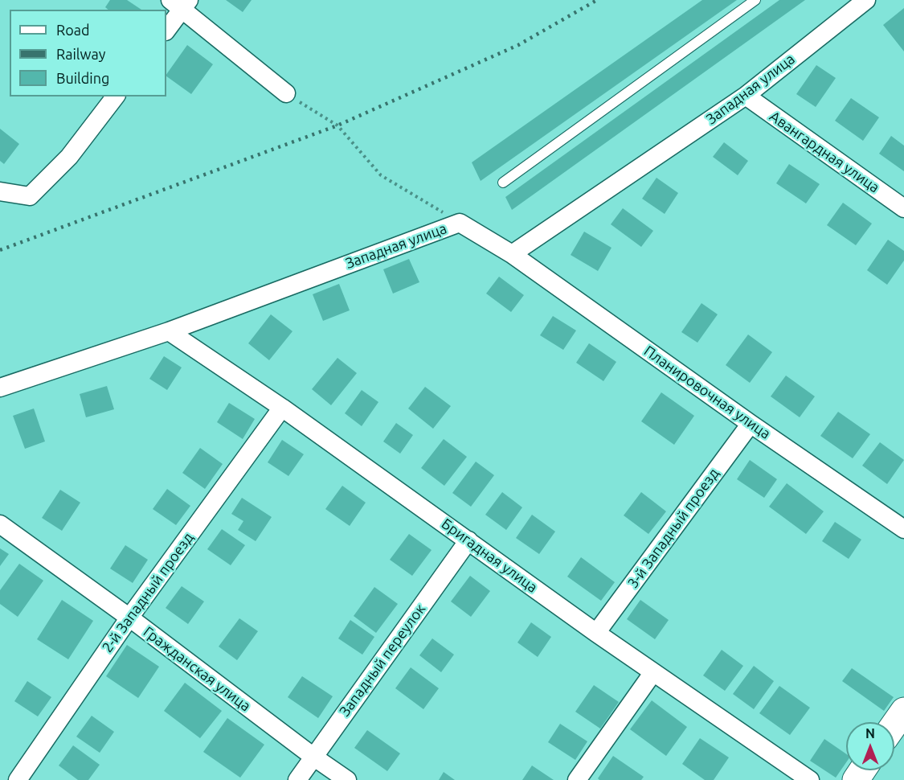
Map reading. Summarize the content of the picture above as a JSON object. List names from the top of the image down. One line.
{"streets":{"street":["Западная улица","Авангардная улица","Планировочная улица","3-й Западный проезд","Бригадная улица","2-й Западный проезд","Западный переулок","Гражданская улица"]},"crossings":[["Западная улица","Авангардная улица"],["Западная улица","Планировочная улица"],["Западная улица","Бригадная улица"],["Планировочная улица","3-й Западный проезд"],["3-й Западный проезд","Бригадная улица"],["Бригадная улица","2-й Западный проезд"],["Бригадная улица","Западный переулок"],["2-й Западный проезд","Гражданская улица"],["Западный переулок","Гражданская улица"]],"legend":["Road","Railway","Building"],"north":"top"}
